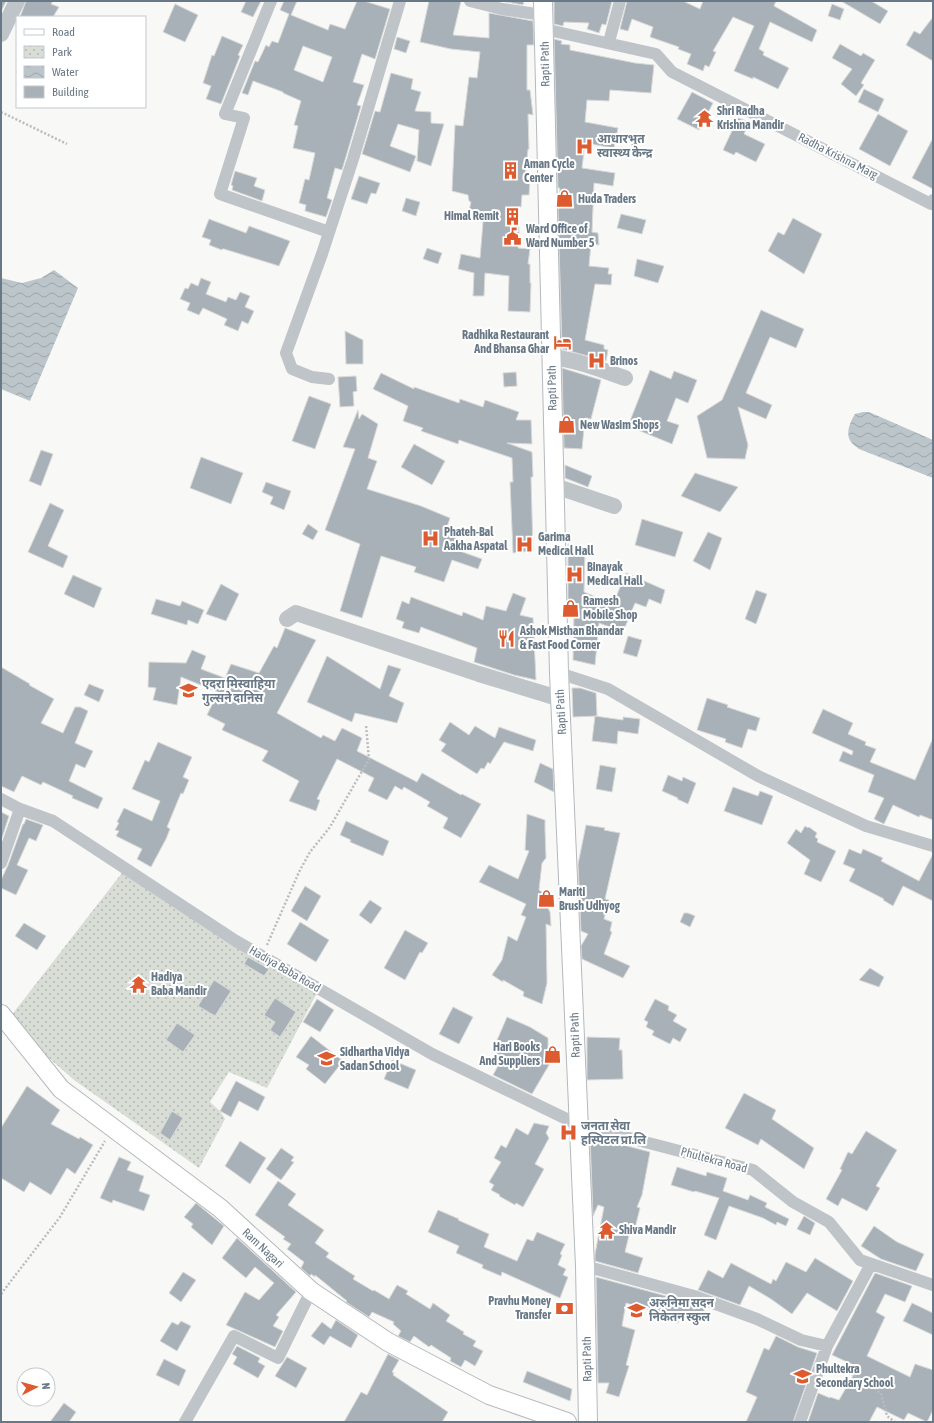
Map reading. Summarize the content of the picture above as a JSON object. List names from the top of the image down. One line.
{"streets":{"main road":["Rapti Path","Ram Nagari"],"street":["Radha Krishna Marg","Hadiya Baba Road","Phultekra Road"]},"crossings":[["Rapti Path","Radha Krishna Marg"],["Rapti Path","Hadiya Baba Road"],["Rapti Path","Phultekra Road"],["Hadiya Baba Road","Phultekra Road"]],"places":{"temple":["Shri Radha Krishna Mandir","Hadiya Baba Mandir","Shiva Mandir"],"hospital":["आधारभुत स्वास्थ्य केन्द्र","Brinos","Phateh-Bal Aakha Aspatal","Garima Medical Hall","Binayak Medical Hall","जनता सेवा हस्पिटल प्रा.लि"],"building":["Aman Cycle Center","Himal Remit"],"shop":["Huda Traders","New Wasim Shops","Ramesh Mobile Shop","Mariti Brush Udhyog","Hari Books And Suppliers"],"public building":["Ward Office of Ward Number 5"],"hotel":["Radhika Restaurant And Bhansa Ghar"],"restaurant":["Ashok Misthan Bhandar & Fast Food Corner"],"school or university":["एदरा मिस्वाहिया गुल्सने दानिस","Sidhartha Vidya Sadan School","अरुनिमा सदन निकेतन स्कुल","Phultekra Secondary School"],"bank":["Pravhu Money Transfer"]},"legend":["Road","Park","Water","Building"],"north":"right"}
